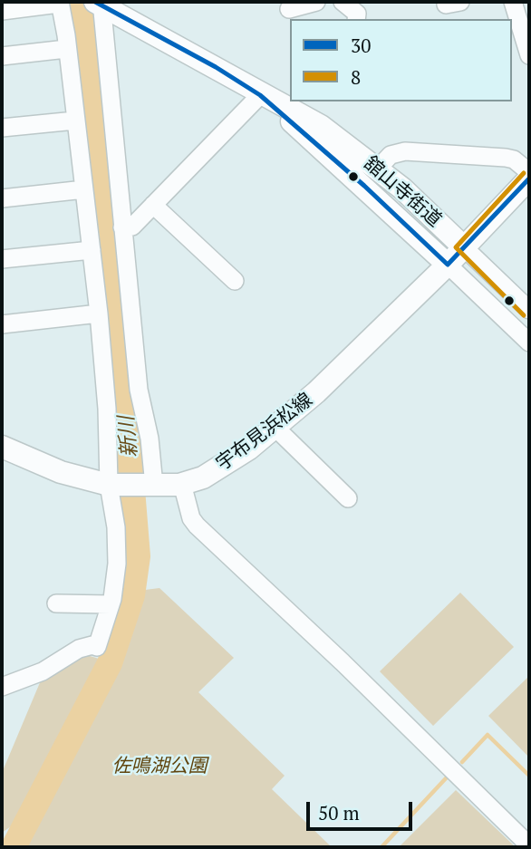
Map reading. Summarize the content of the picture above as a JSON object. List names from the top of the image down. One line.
{"streets":{"main road":["舘山寺街道","宇布見浜松線"]},"crossings":[["舘山寺街道","宇布見浜松線"]],"water":["新川"],"parks":["佐鳴湖公園"],"lines":["transit line 30","transit line 8"],"legend":["30","8"],"scale_bar":"50 m"}
